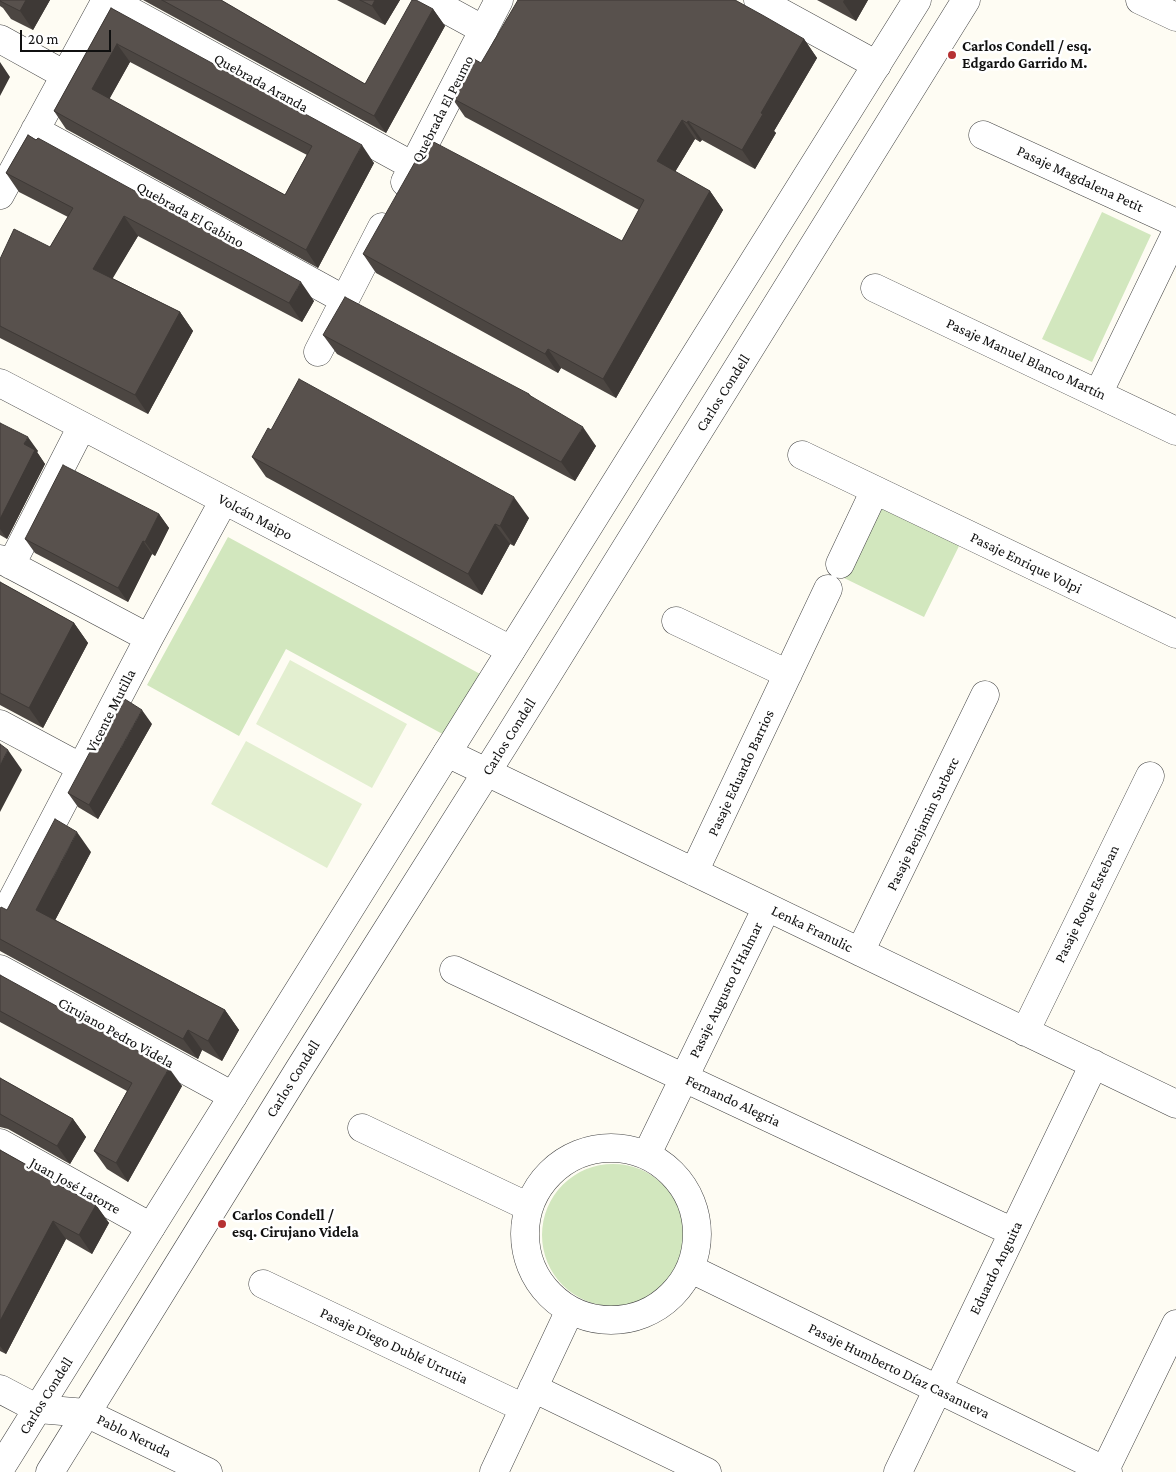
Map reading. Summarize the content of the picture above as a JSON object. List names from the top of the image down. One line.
{"streets":{"street":["Quebrada Aranda","Quebrada El Peumo","Pasaje Magdalena Petit","Quebrada El Gabino","Pasaje Manuel Blanco Martín","Carlos Condell","Volcán Maipo","Pasaje Enrique Volpi","Vicente Mutilla","Pasaje Eduardo Barrios","Pasaje Benjamin Surberc","Pasaje Roque Esteban","Lenka Franulic","Pasaje Augusto d'Halmar","Cirujano Pedro Videla","Fernando Alegria","Juan José Latorre","Eduardo Anguita","Pasaje Diego Dublé Urrutia","Pasaje Humberto Díaz Casanueva","Pablo Neruda"]},"crossings":[["Quebrada Aranda","Quebrada El Peumo"],["Quebrada El Peumo","Quebrada El Gabino"],["Carlos Condell","Volcán Maipo"],["Carlos Condell","Lenka Franulic"],["Carlos Condell","Cirujano Pedro Videla"],["Carlos Condell","Juan José Latorre"],["Carlos Condell","Pablo Neruda"],["Volcán Maipo","Vicente Mutilla"],["Pasaje Eduardo Barrios","Lenka Franulic"],["Pasaje Benjamin Surberc","Lenka Franulic"],["Pasaje Roque Esteban","Lenka Franulic"],["Lenka Franulic","Pasaje Augusto d'Halmar"],["Lenka Franulic","Eduardo Anguita"],["Pasaje Augusto d'Halmar","Fernando Alegria"],["Pasaje Augusto d'Halmar","Pasaje Humberto Díaz Casanueva"],["Fernando Alegria","Eduardo Anguita"],["Eduardo Anguita","Pasaje Humberto Díaz Casanueva"]],"places":["Carlos Condell / esq. Edgardo Garrido M.","Carlos Condell / esq. Cirujano Videla"],"scale_bar":"20 m"}
